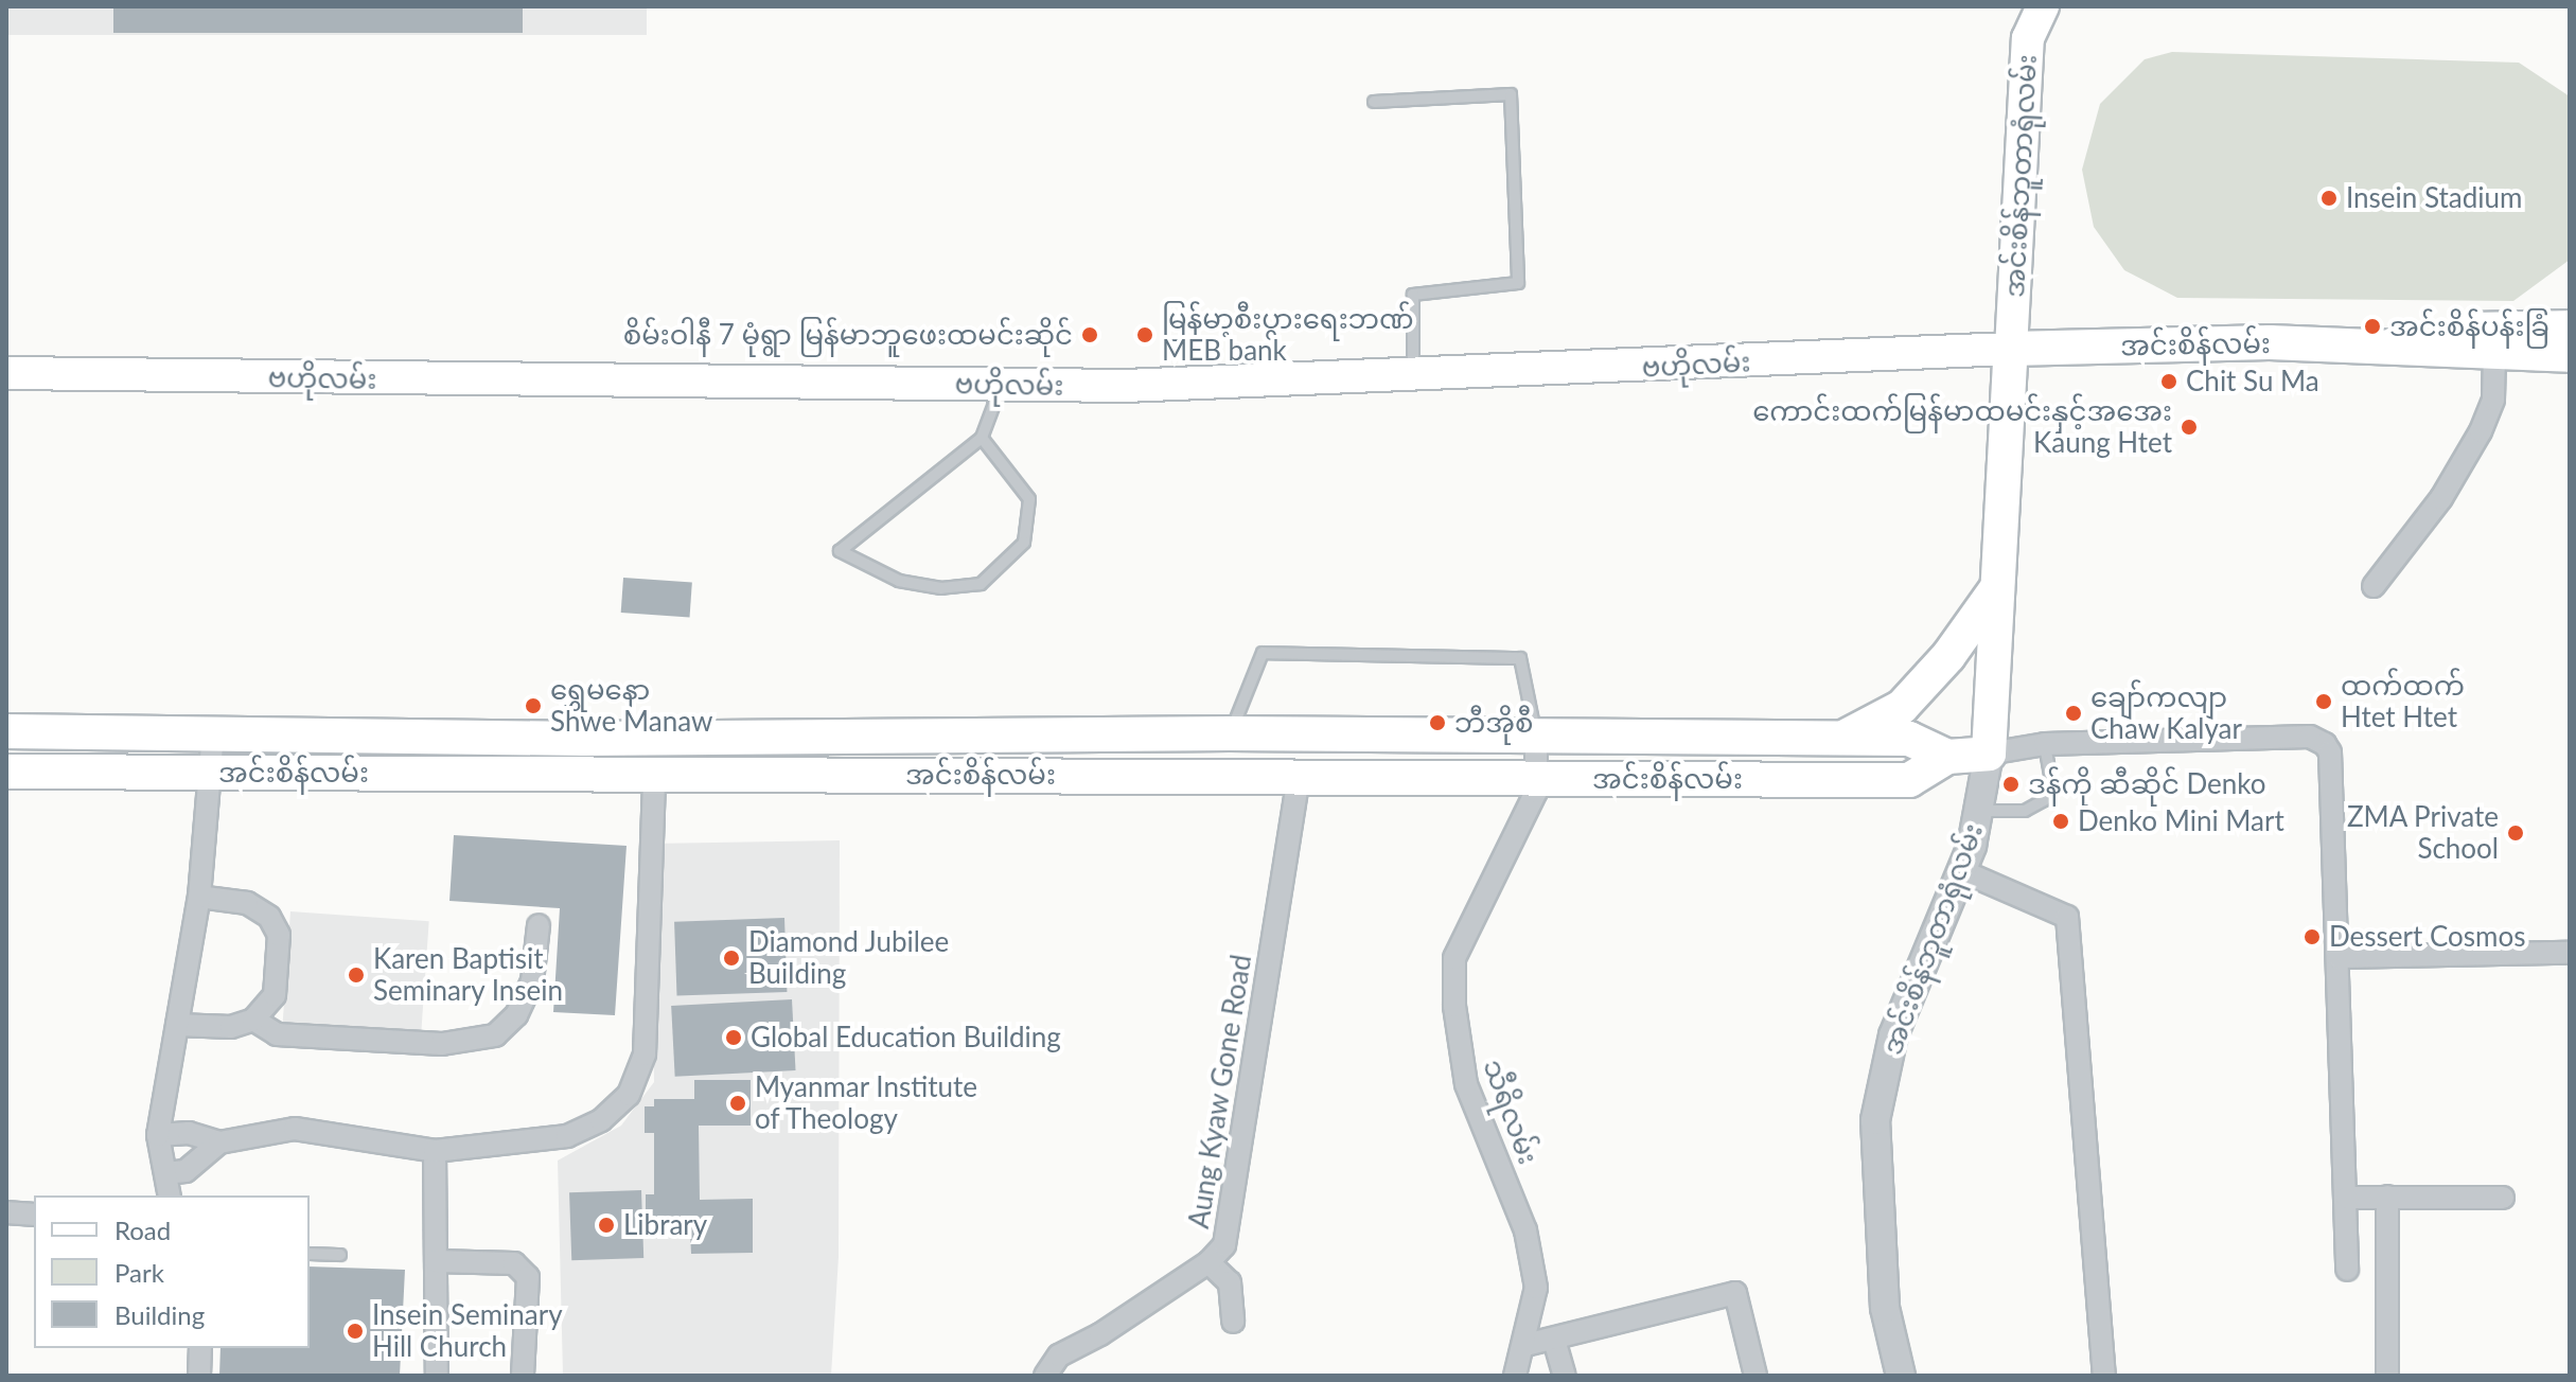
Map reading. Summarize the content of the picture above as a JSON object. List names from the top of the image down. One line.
{"streets":{"main road":["အင်းစိန်ဘူတာရုံလမ်း","အင်းစိန်လမ်း","ဗဟိုလမ်း"],"street":["Aung Kyaw Gone Road","သီရိလမ်း"]},"crossings":[["အင်းစိန်ဘူတာရုံလမ်း","အင်းစိန်လမ်း"],["အင်းစိန်ဘူတာရုံလမ်း","ဗဟိုလမ်း"],["အင်းစိန်လမ်း","ဗဟိုလမ်း"],["အင်းစိန်လမ်း","Aung Kyaw Gone Road"],["အင်းစိန်လမ်း","သီရိလမ်း"]],"places":["Insein Stadium","အင်းစိန်ပန်းခြံ","စိမ်းဝါနီ 7 မုံရွာ မြန်မာဘူဖေးထမင်းဆိုင်","မြန်မာ့စီးပွားရေးဘဏ် MEB bank","Chit Su Ma","ကောင်းထက်မြန်မာထမင်းနှင့်အအေး Kaung Htet","ထက်ထက် Htet Htet","ရွှေမနော Shwe Manaw","ချော်ကလျာ Chaw Kalyar","ဘီအိုစီ","ဒန်ကို ဆီဆိုင် Denko","Denko Mini Mart","ZMA Private School","Dessert Cosmos","Diamond Jubilee Building","Karen Baptisit Seminary Insein","Global Education Building","Myanmar Institute of Theology","Library","Insein Seminary Hill Church"],"legend":["Road","Park","Building"]}
